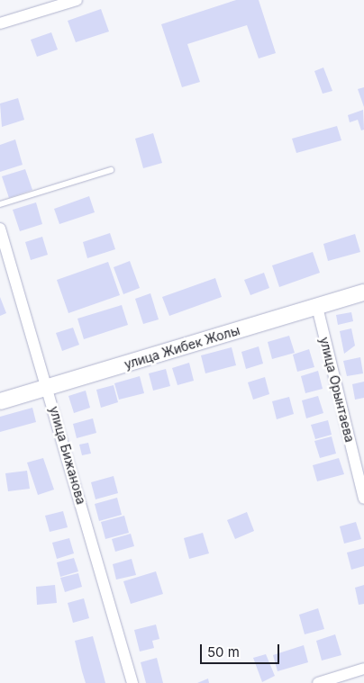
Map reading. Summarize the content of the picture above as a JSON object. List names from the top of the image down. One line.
{"streets":{"main road":["улица Жибек Жолы"],"street":["улица Орынтаева","улица Бижанова"]},"crossings":[["улица Жибек Жолы","улица Орынтаева"],["улица Жибек Жолы","улица Бижанова"]],"scale_bar":"50 m"}
